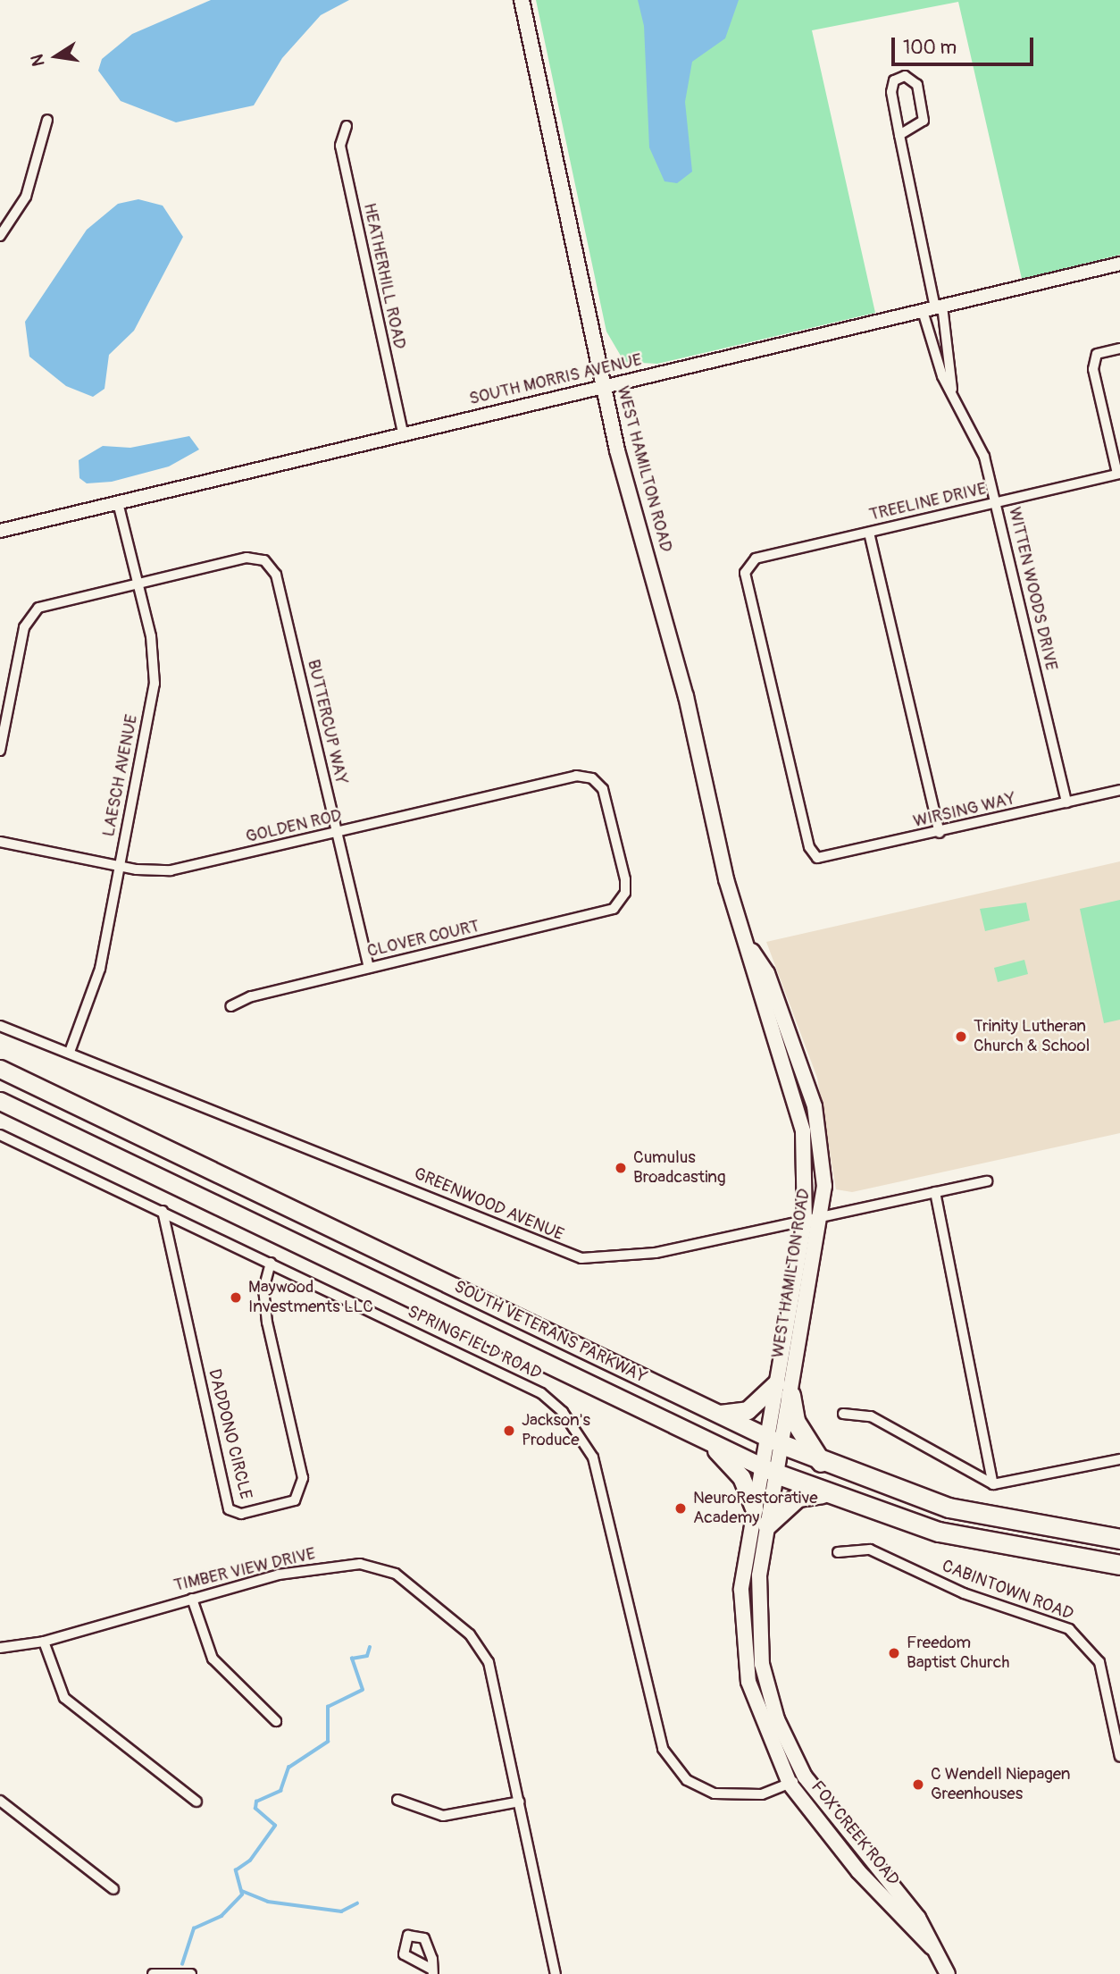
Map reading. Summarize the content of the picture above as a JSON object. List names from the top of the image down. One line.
{"streets":{"highway":["SOUTH VETERANS PARKWAY"],"main road":["WEST HAMILTON ROAD","FOX CREEK ROAD"],"street":["HEATHERHILL ROAD","SOUTH MORRIS AVENUE","TREELINE DRIVE","WITTEN WOODS DRIVE","BUTTERCUP WAY","LAESCH AVENUE","WIRSING WAY","GOLDEN ROD","CLOVER COURT","GREENWOOD AVENUE","SPRINGFIELD ROAD","DADDONO CIRCLE","TIMBER VIEW DRIVE","CABINTOWN ROAD"]},"crossings":[["HEATHERHILL ROAD","SOUTH MORRIS AVENUE"],["SOUTH MORRIS AVENUE","WEST HAMILTON ROAD"],["SOUTH MORRIS AVENUE","WITTEN WOODS DRIVE"],["SOUTH MORRIS AVENUE","LAESCH AVENUE"],["WEST HAMILTON ROAD","GREENWOOD AVENUE"],["WEST HAMILTON ROAD","SOUTH VETERANS PARKWAY"],["WEST HAMILTON ROAD","FOX CREEK ROAD"],["TREELINE DRIVE","WITTEN WOODS DRIVE"],["TREELINE DRIVE","WIRSING WAY"],["WITTEN WOODS DRIVE","WIRSING WAY"],["BUTTERCUP WAY","LAESCH AVENUE"],["BUTTERCUP WAY","GOLDEN ROD"],["BUTTERCUP WAY","CLOVER COURT"],["LAESCH AVENUE","GOLDEN ROD"],["LAESCH AVENUE","GREENWOOD AVENUE"],["GOLDEN ROD","CLOVER COURT"],["SOUTH VETERANS PARKWAY","FOX CREEK ROAD"],["SPRINGFIELD ROAD","DADDONO CIRCLE"],["SPRINGFIELD ROAD","FOX CREEK ROAD"]],"places":["Trinity Lutheran Church & School","Cumulus Broadcasting","Maywood Investments LLC","Jackson's Produce","NeuroRestorative Academy","Freedom Baptist Church","C Wendell Niepagen Greenhouses"],"scale_bar":"100 m","north":"left"}
